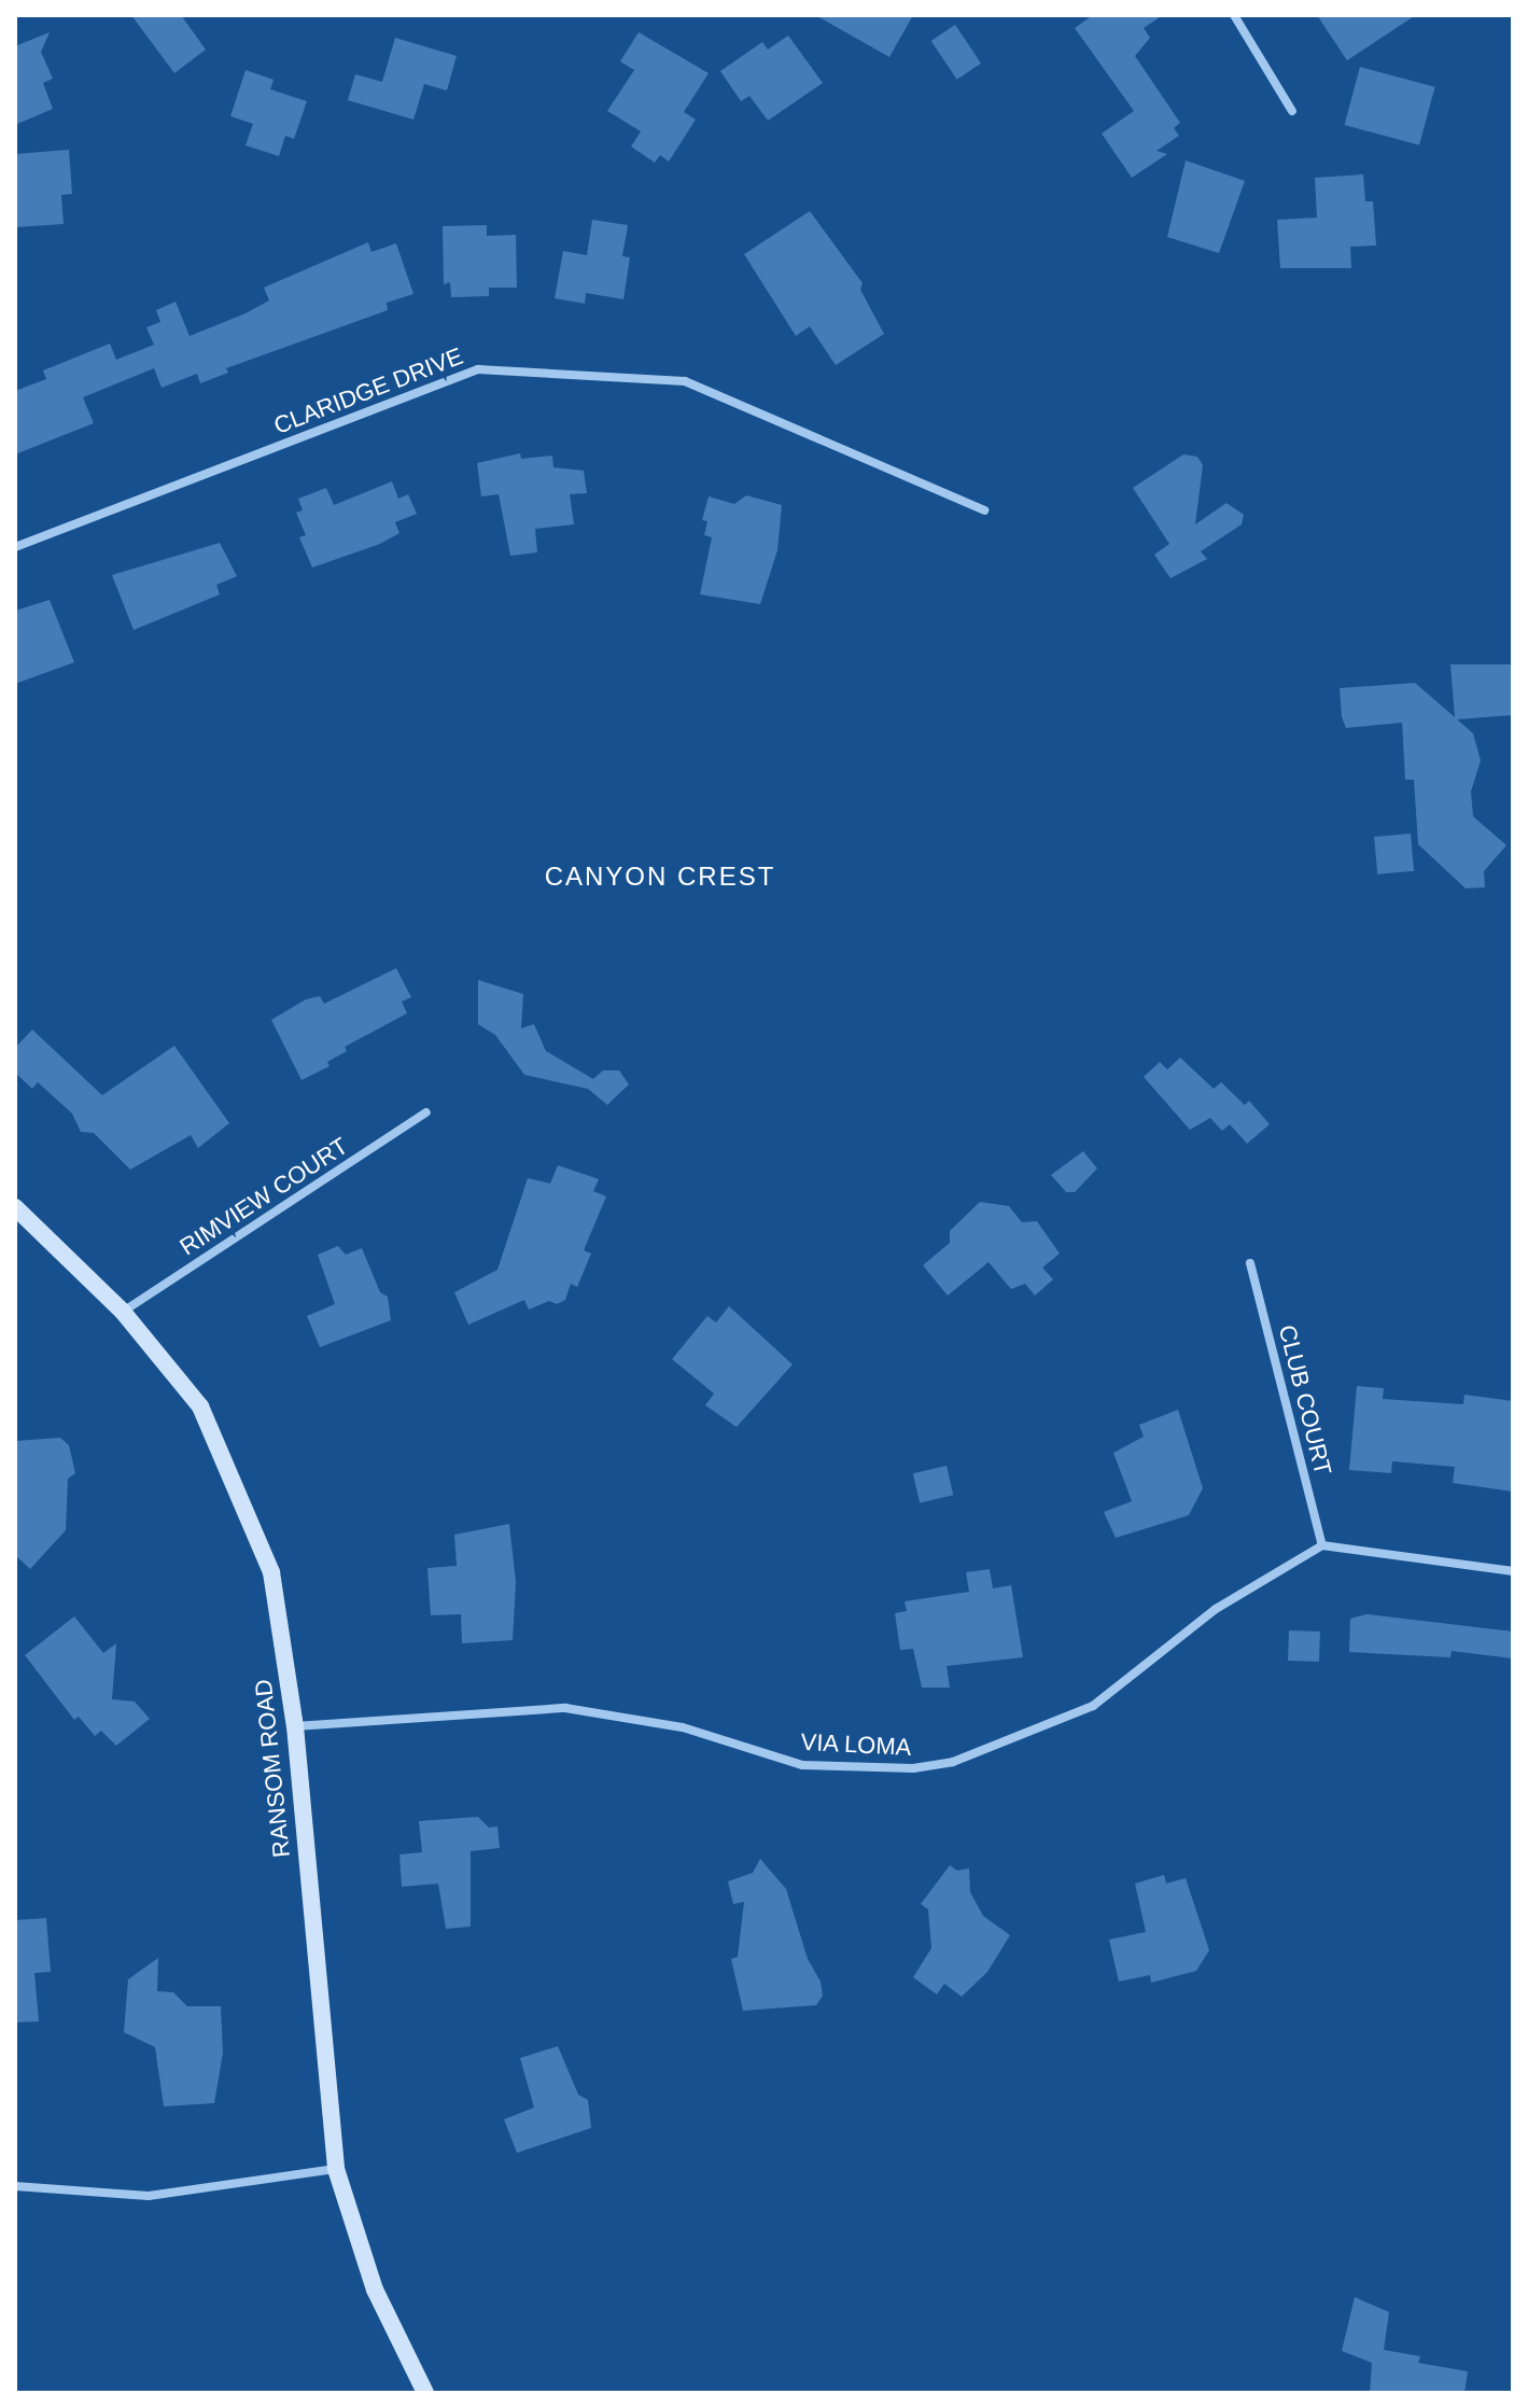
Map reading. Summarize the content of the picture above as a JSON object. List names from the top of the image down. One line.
{"streets":{"street":["CLARIDGE DRIVE","RIMVIEW COURT","CLUB COURT","VIA LOMA","RANSOM ROAD"]},"crossings":[["RIMVIEW COURT","RANSOM ROAD"],["CLUB COURT","VIA LOMA"],["VIA LOMA","RANSOM ROAD"]],"districts":["CANYON CREST"]}
